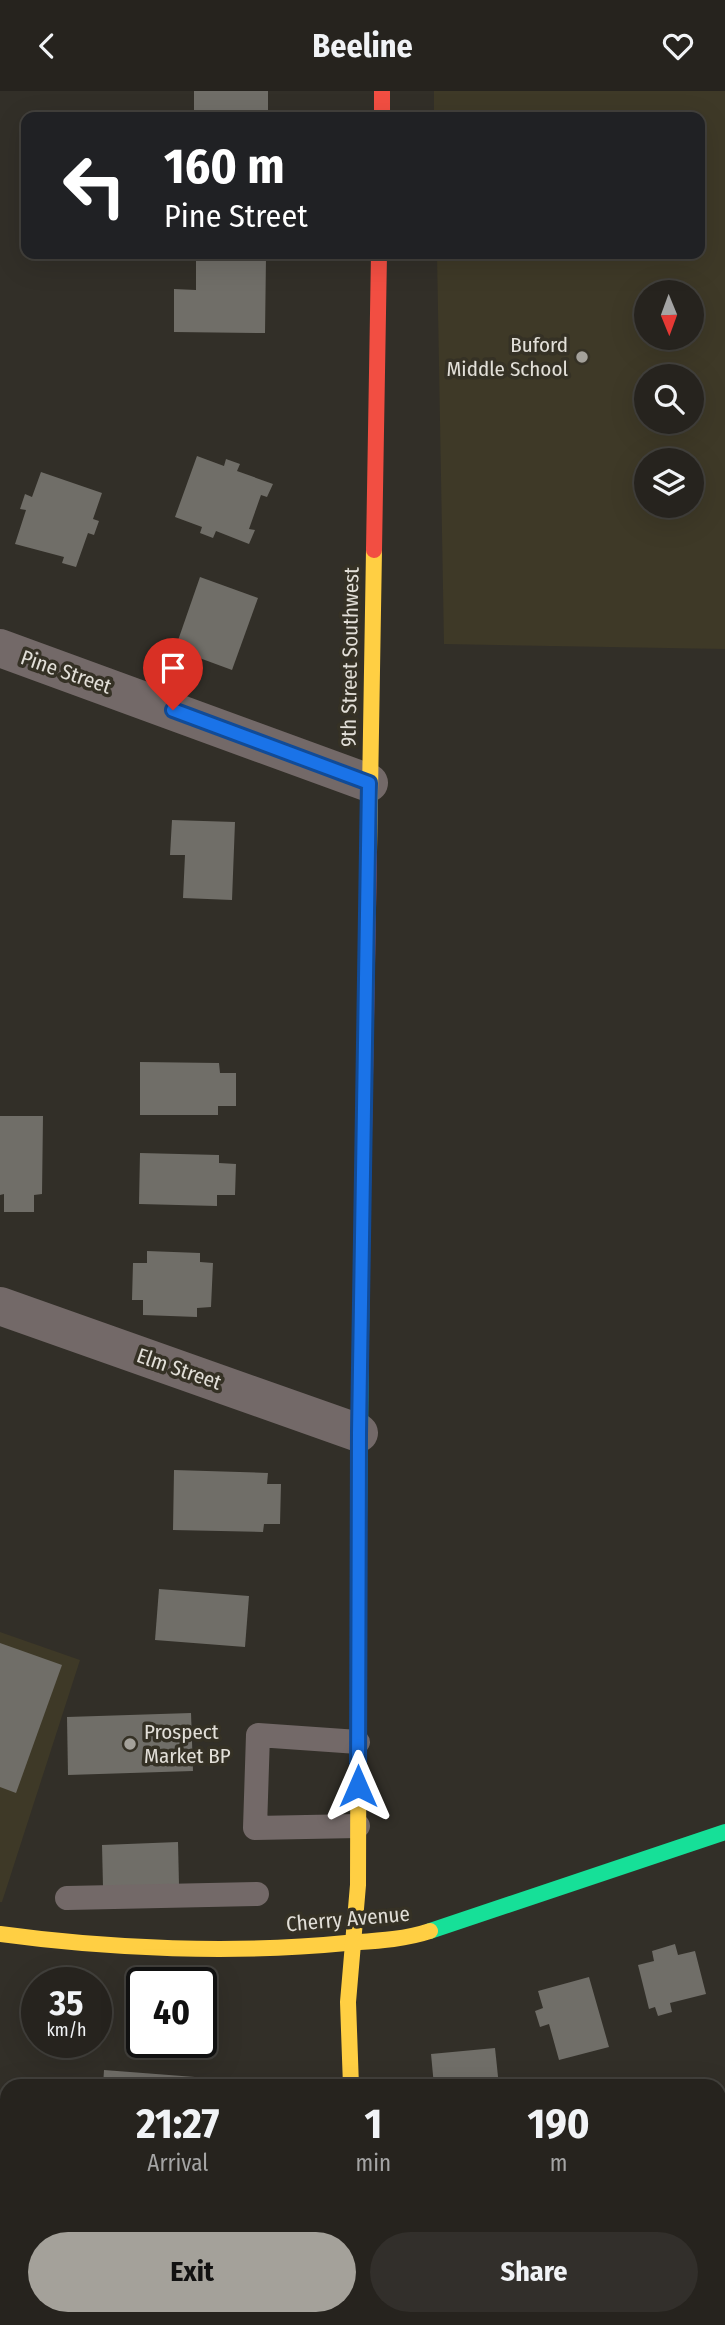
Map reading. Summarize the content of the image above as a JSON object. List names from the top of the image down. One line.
{"streets":{"street":["9th Street Southwest","Pine Street","Elm Street","Cherry Avenue"]},"crossings":[["9th Street Southwest","Pine Street"],["9th Street Southwest","Elm Street"],["9th Street Southwest","Cherry Avenue"]],"places":["Buford Middle School","Prospect Market BP"],"north":"bottom","page":{"header":"Beeline","turn":["160 m","Pine Street"],"speed":"35 km/h","limit":"40","eta":["21:27","Arrival","1","min","190","m"],"buttons":["Exit","Share"]}}
